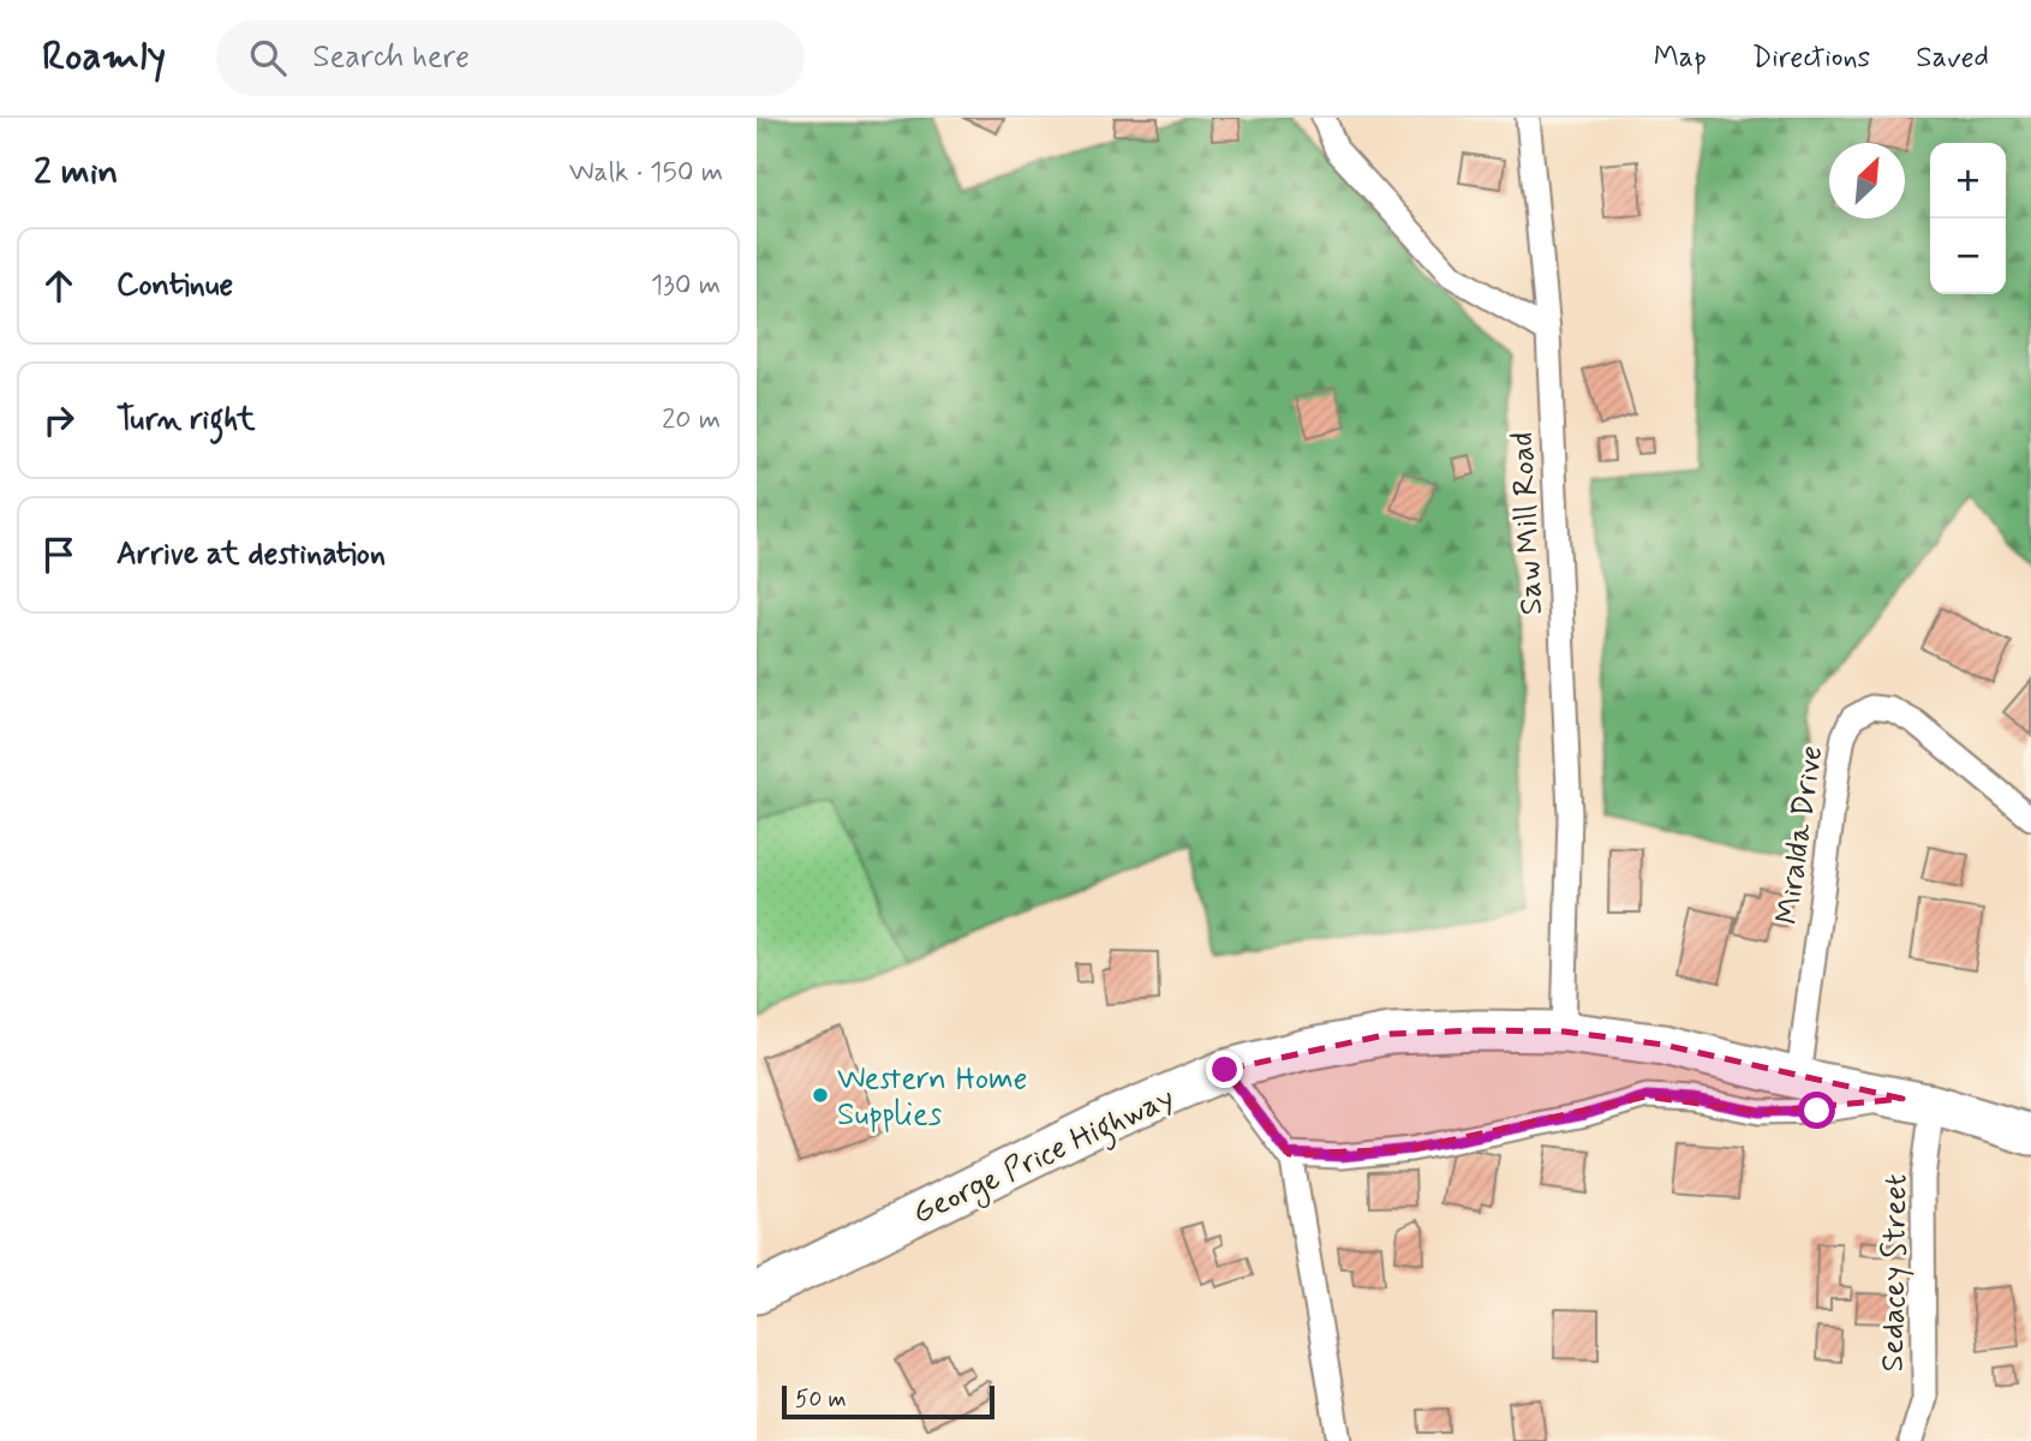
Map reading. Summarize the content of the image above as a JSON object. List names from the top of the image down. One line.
{"streets":{"highway":["George Price Highway"],"street":["Saw Mill Road","Miralda Drive","Sedacey Street"]},"crossings":[["Saw Mill Road","George Price Highway"],["Miralda Drive","George Price Highway"],["George Price Highway","Sedacey Street"]],"places":["Western Home Supplies"],"scale_bar":"50 m","north":"top right","page":{"header":"Roamly","search":"Search here","nav":["Map","Directions","Saved"],"heading":["2 min","Walk · 150 m"],"map_buttons":["+","−"],"list":[["Continue","130 m"],["Turn right","20 m"],"Arrive at destination"],"scale":"50 m"}}
